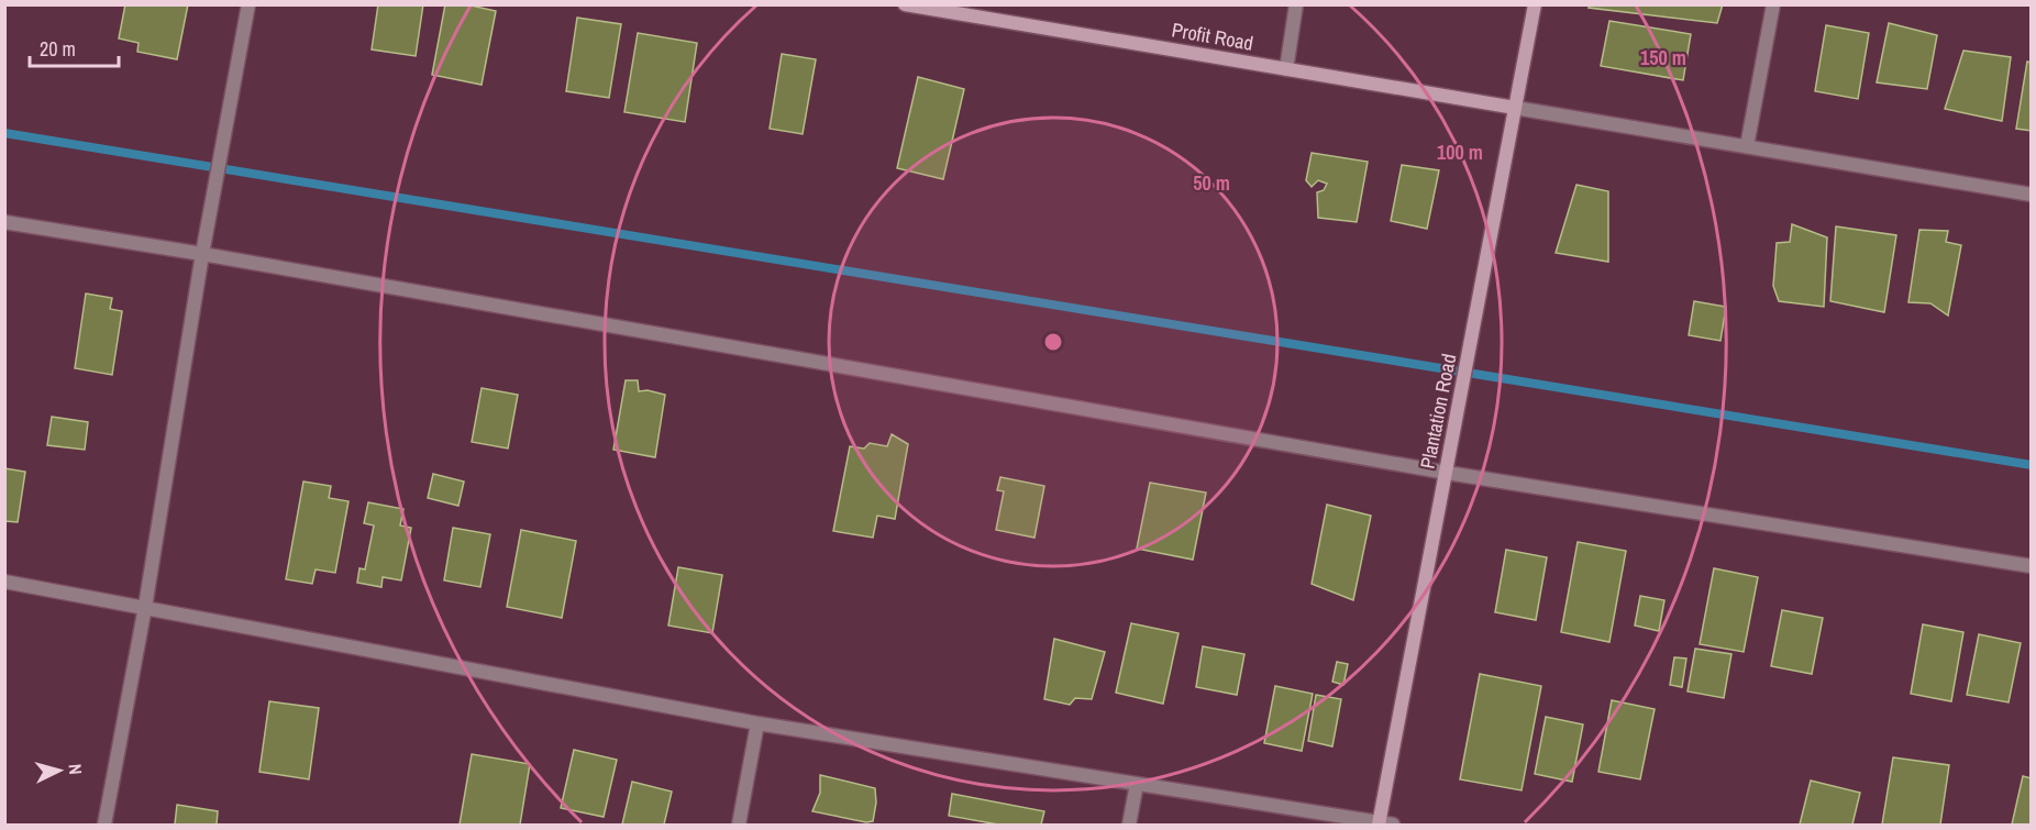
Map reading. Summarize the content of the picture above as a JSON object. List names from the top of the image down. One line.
{"streets":{"street":["Profit Road","Plantation Road"]},"crossings":[["Profit Road","Plantation Road"]],"scale_bar":"20 m","north":"right","rings":["150 m","100 m","50 m"]}
